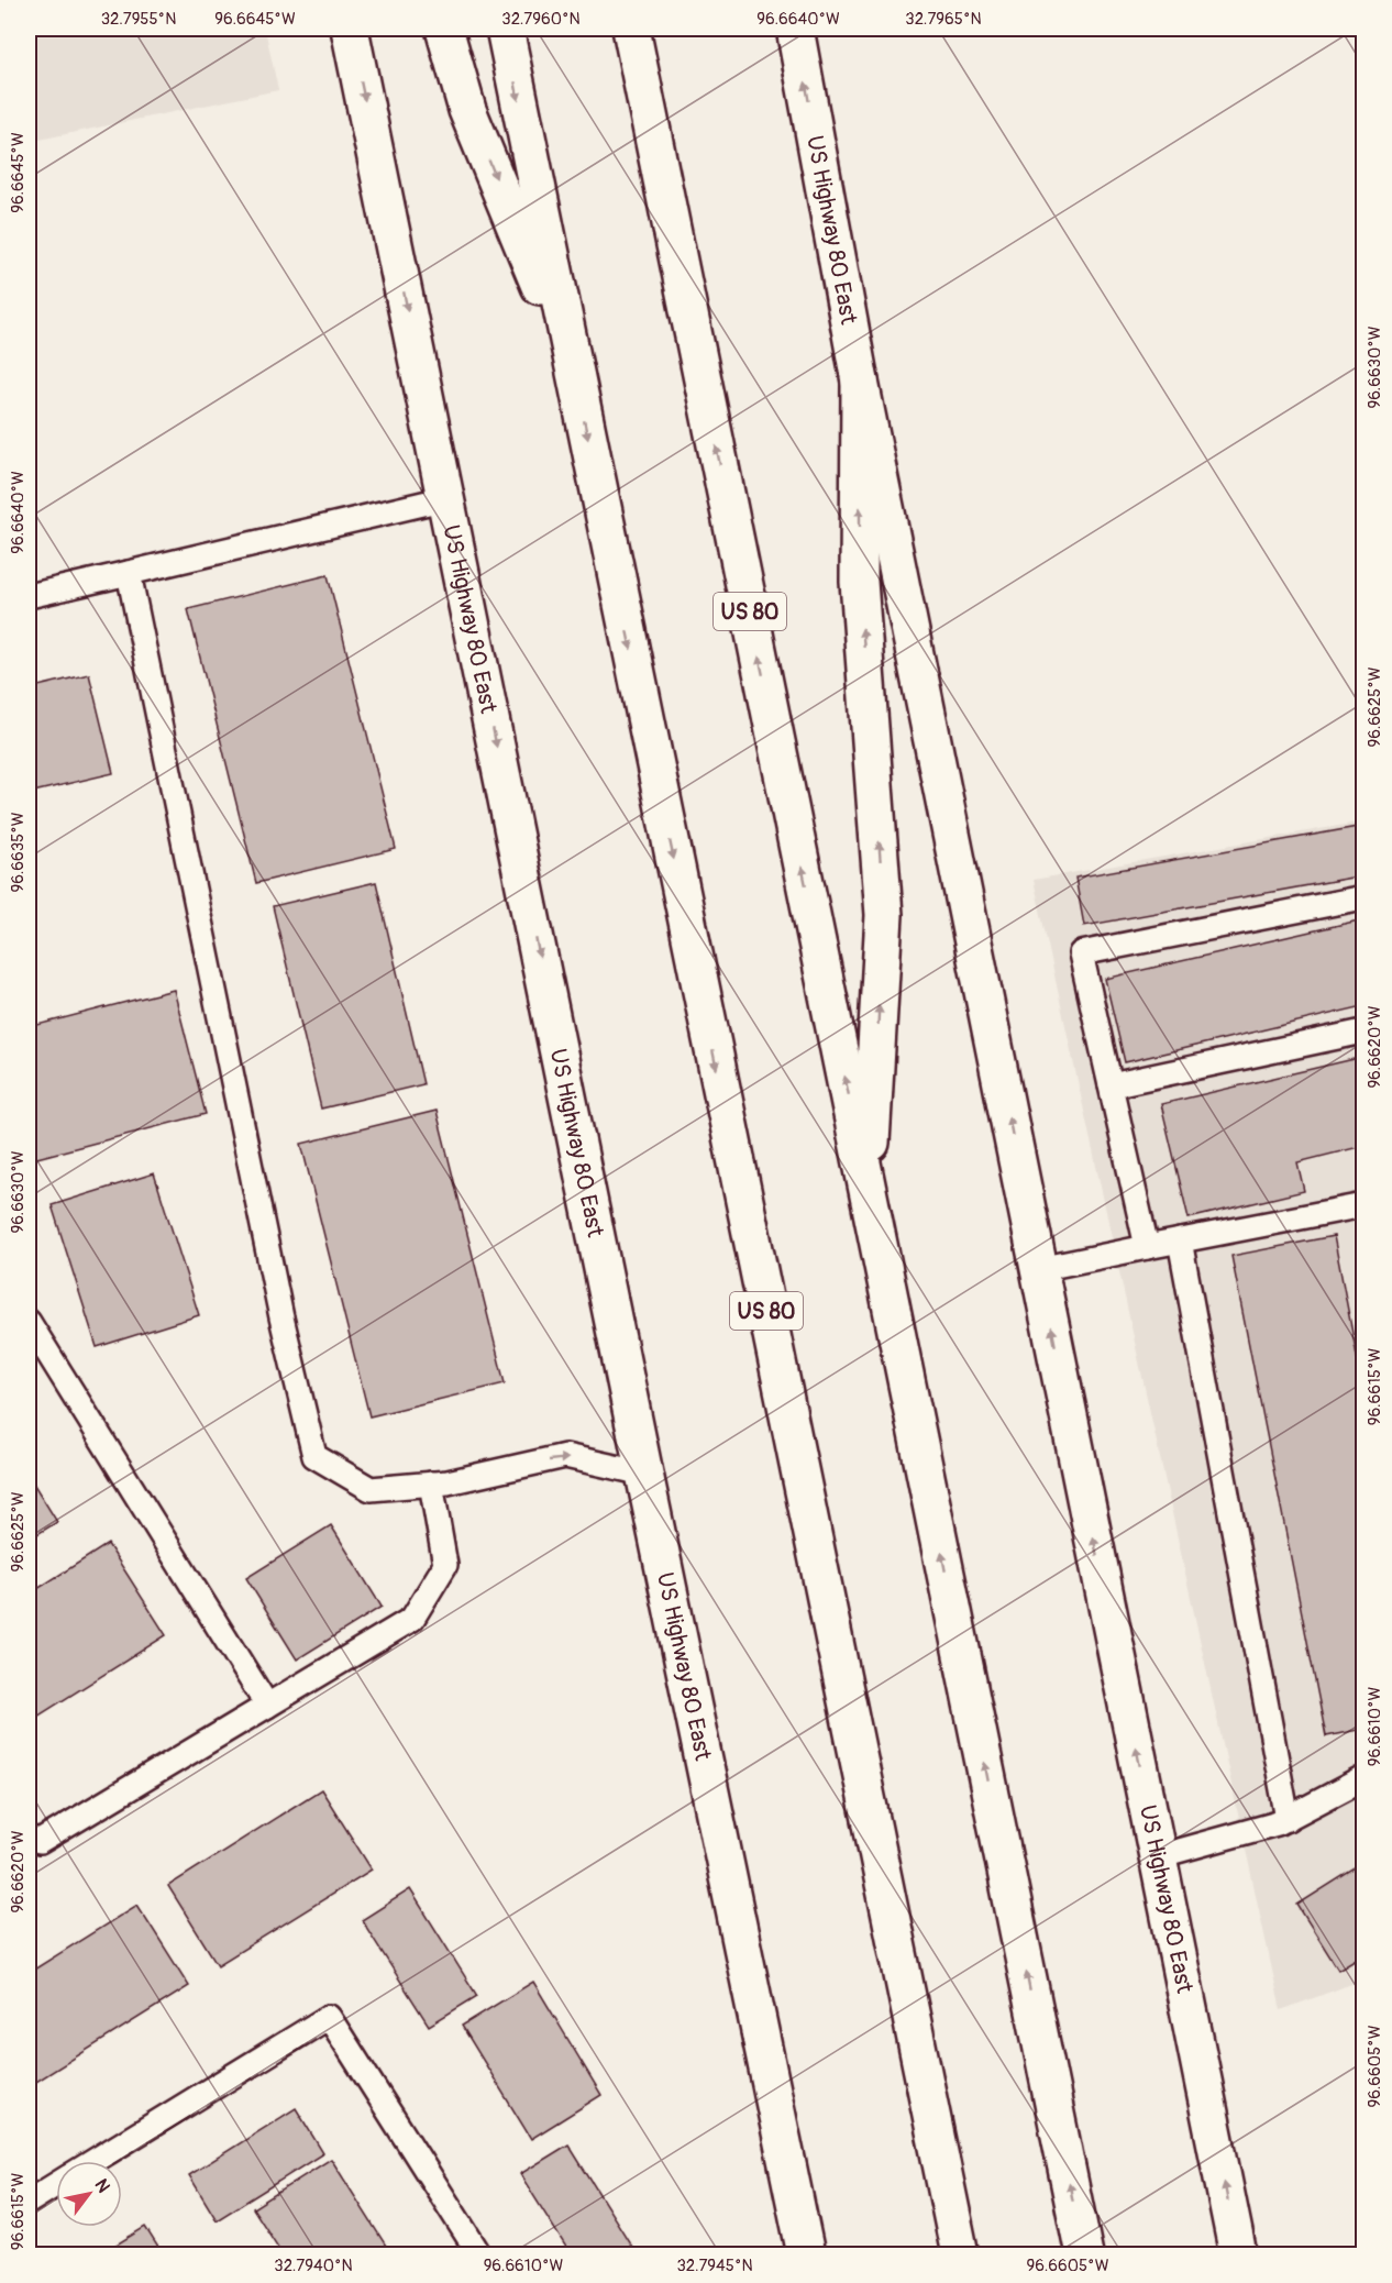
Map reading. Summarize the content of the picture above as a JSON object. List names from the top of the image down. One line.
{"streets":{"main road":["US Highway 80 East","US 80"]},"north":"top right","coordinates":["32.7955°N","96.6645°W","32.7960°N","96.6640°W","32.7965°N","96.6630°W","96.6625°W","96.6635°W","96.6620°W","96.6615°W","96.6610°W","96.6605°W","32.7940°N","32.7945°N"]}
